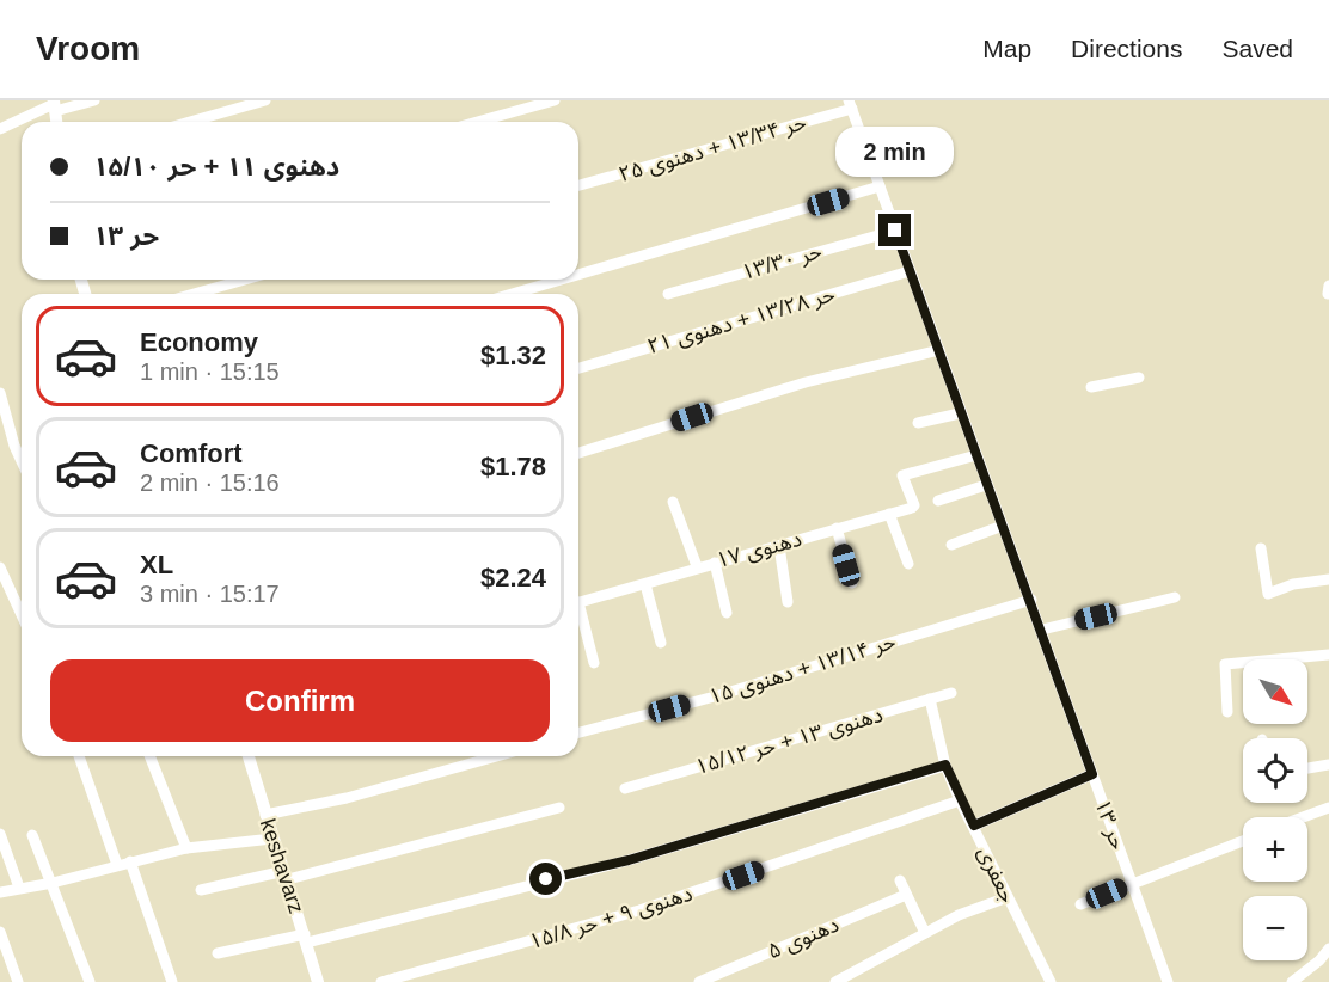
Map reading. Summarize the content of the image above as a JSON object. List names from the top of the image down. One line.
{"streets":{"street":["حر ۱۳/۳۴ + دهنوی ۲۵","حر ۱۳/۳۰","حر ۱۳/۲۸ + دهنوی ۲۱","دهنوی ۱۷","حر ۱۳/۱۴ + دهنوی ۱۵","دهنوی ۱۳ + حر ۱۵/۱۲","حر ۱۳","keshavarz","جعفری","دهنوی ۹ + حر ۱۵/۸","دهنوی ۵"]},"crossings":[["حر ۱۳/۳۴ + دهنوی ۲۵","حر ۱۳"],["حر ۱۳/۳۰","حر ۱۳"],["حر ۱۳/۲۸ + دهنوی ۲۱","حر ۱۳"],["دهنوی ۱۷","حر ۱۳"],["حر ۱۳/۱۴ + دهنوی ۱۵","حر ۱۳"],["دهنوی ۱۳ + حر ۱۵/۱۲","جعفری"],["جعفری","دهنوی ۹ + حر ۱۵/۸"]],"north":"bottom right","page":{"header":"Vroom","nav":["Map","Directions","Saved"],"banner":["دهنوی ۱۱ + حر ۱۵/۱۰","حر ۱۳"],"bubble":"2 min","list":[{"name":"Economy","note":"1 min · 15:15","value":"$1.32"},{"name":"Comfort","note":"2 min · 15:16","value":"$1.78"},{"name":"XL","note":"3 min · 15:17","value":"$2.24"}],"buttons":"Confirm","map_buttons":["+","−"]}}
